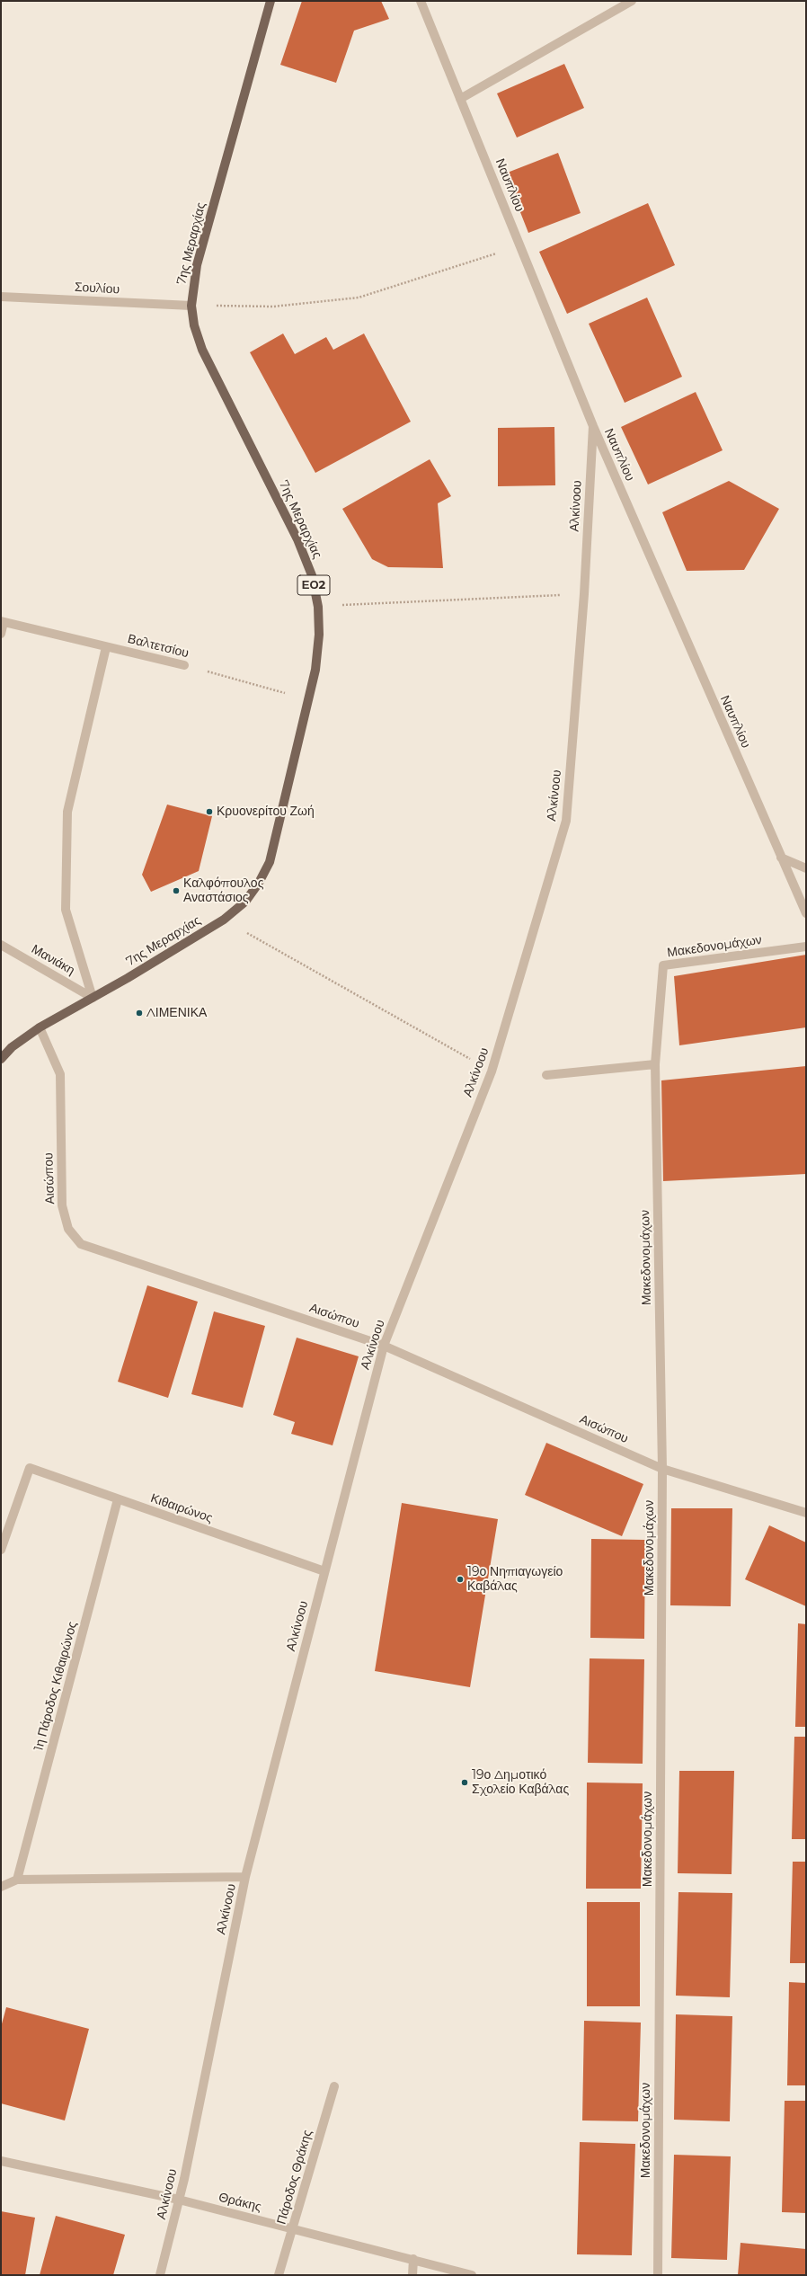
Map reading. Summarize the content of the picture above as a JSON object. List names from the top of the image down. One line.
{"streets":{"main road":["7ης Μεραρχίας","ΕΟ2"],"street":["Ναυπλίου","Σουλίου","Αλκίνοου","Βαλτετσίου","Μακεδονομάχων","Μανιάκη","Αισώπου","Κιθαιρώνος","1η Πάροδος Κιθαιρώνος","Πάροδος Θράκης","Θράκης"]},"crossings":[["Ναυπλίου","Αλκίνοου"],["7ης Μεραρχίας","Σουλίου"],["7ης Μεραρχίας","Βαλτετσίου"],["7ης Μεραρχίας","Μανιάκη"],["7ης Μεραρχίας","Αισώπου"],["Αλκίνοου","Αισώπου"],["Αλκίνοου","Κιθαιρώνος"],["Αλκίνοου","Θράκης"],["Μακεδονομάχων","Αισώπου"],["Κιθαιρώνος","1η Πάροδος Κιθαιρώνος"],["Πάροδος Θράκης","Θράκης"]],"places":["Κρυονερίτου Ζωή","Καλφόπουλος Αναστάσιος","ΛΙΜΕΝΙΚΑ","19ο Νηπιαγωγείο Καβάλας","19ο Δημοτικό Σχολείο Καβάλας"]}
